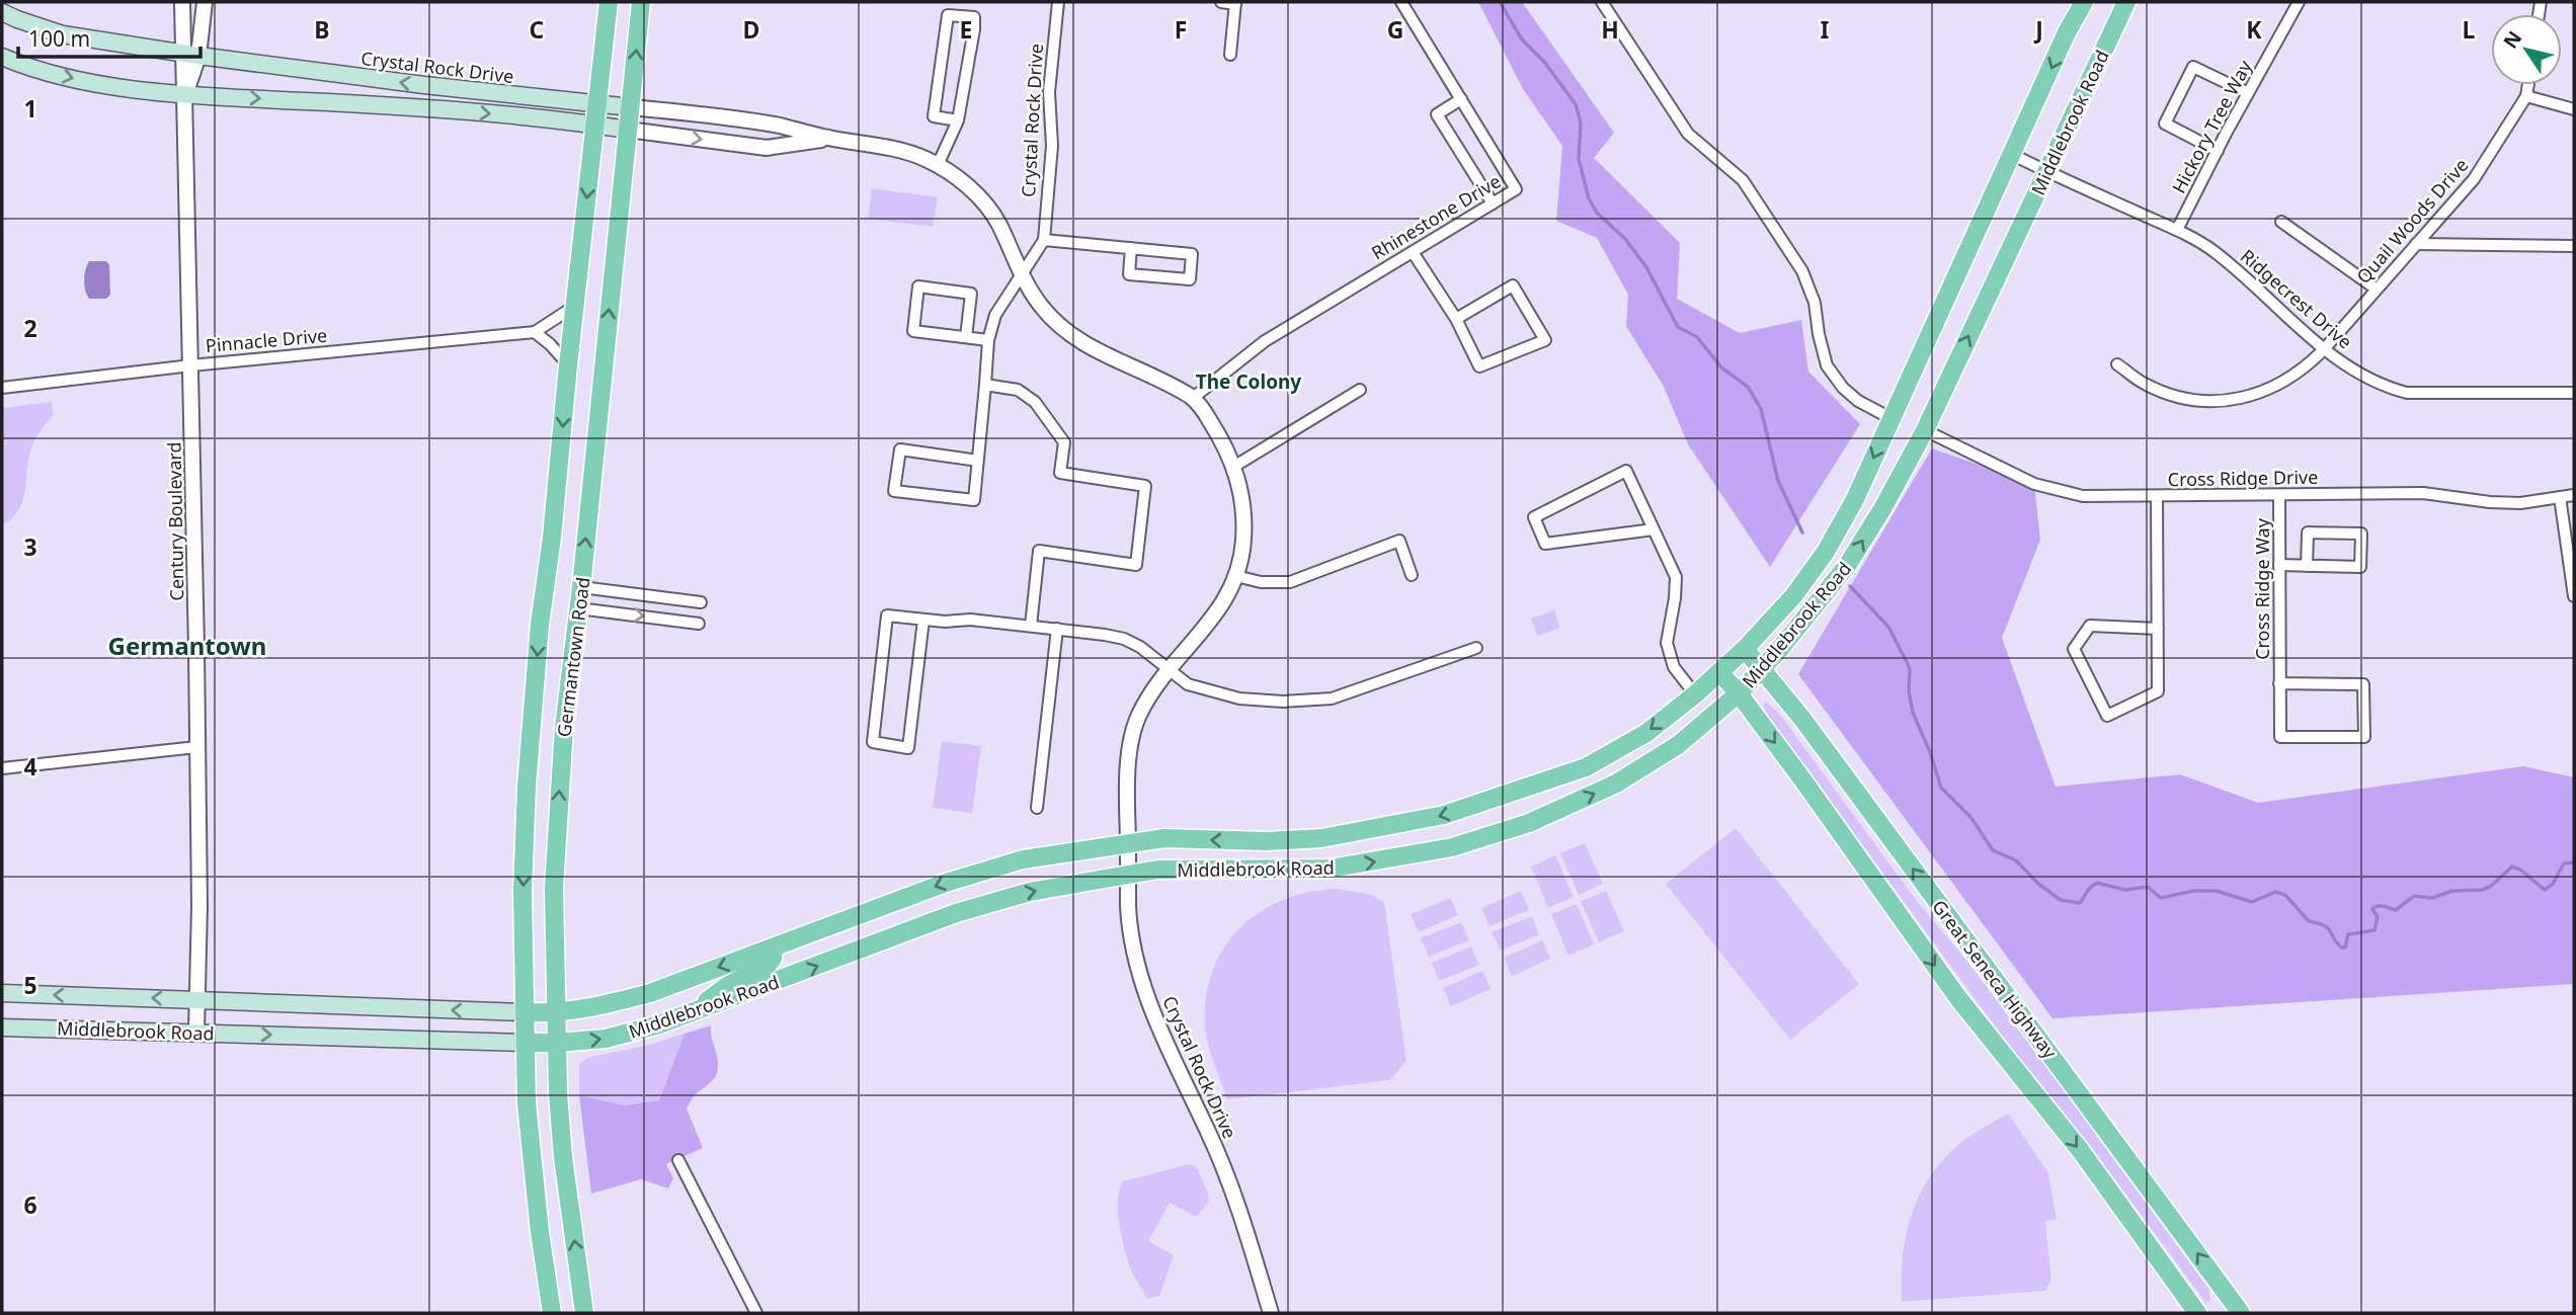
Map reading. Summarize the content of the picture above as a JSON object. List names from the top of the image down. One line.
{"streets":{"main road":["Crystal Rock Drive","Middlebrook Road","Germantown Road","Great Seneca Highway"],"street":["Hickory Tree Way","Rhinestone Drive","Quail Woods Drive","Ridgecrest Drive","Pinnacle Drive","Cross Ridge Drive","Century Boulevard","Cross Ridge Way"]},"crossings":[["Crystal Rock Drive","Middlebrook Road"],["Crystal Rock Drive","Rhinestone Drive"],["Crystal Rock Drive","Century Boulevard"],["Crystal Rock Drive","Germantown Road"],["Middlebrook Road","Ridgecrest Drive"],["Middlebrook Road","Cross Ridge Drive"],["Middlebrook Road","Century Boulevard"],["Middlebrook Road","Germantown Road"],["Middlebrook Road","Great Seneca Highway"],["Hickory Tree Way","Ridgecrest Drive"],["Quail Woods Drive","Ridgecrest Drive"],["Pinnacle Drive","Century Boulevard"],["Pinnacle Drive","Germantown Road"],["Cross Ridge Drive","Cross Ridge Way"]],"districts":["The Colony","Germantown"],"scale_bar":"100 m","north":"top left","grid":{"columns":["B","C","D","E","F","G","H","I","J","K","L"],"rows":["1","2","3","4","5","6"]}}
